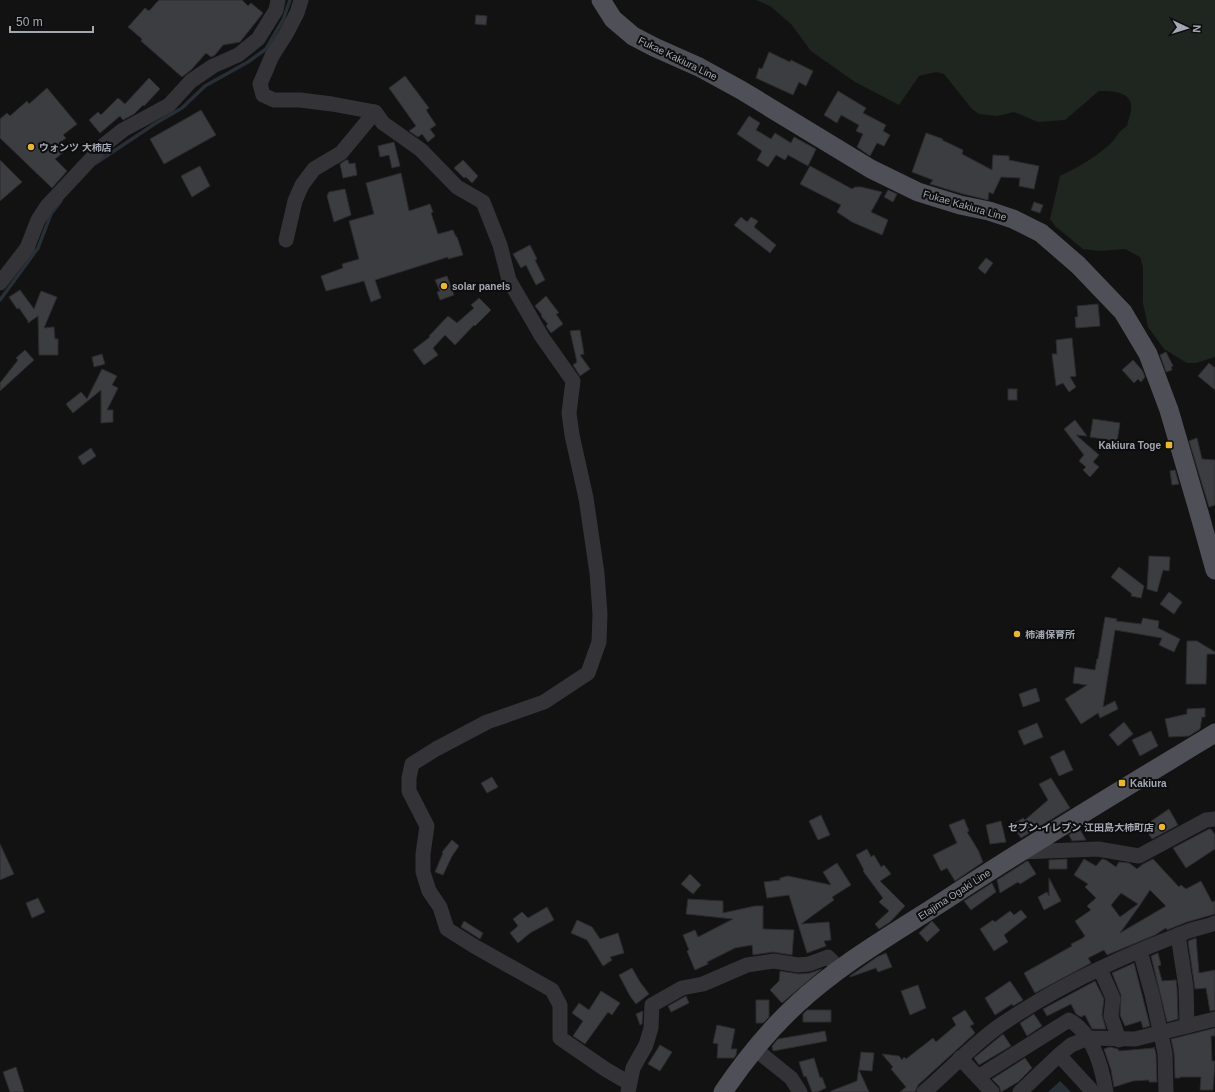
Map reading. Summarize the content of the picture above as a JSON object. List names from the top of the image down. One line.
{"streets":{"main road":["Fukae Kakiura Line","Etajima Ogaki Line"]},"places":{"other":["ウォンツ 大柿店","solar panels","柿浦保育所","セブン-イレブン 江田島大柿町店"],"transit":["Kakiura Toge","Kakiura"]},"scale_bar":"50 m","north":"right"}
